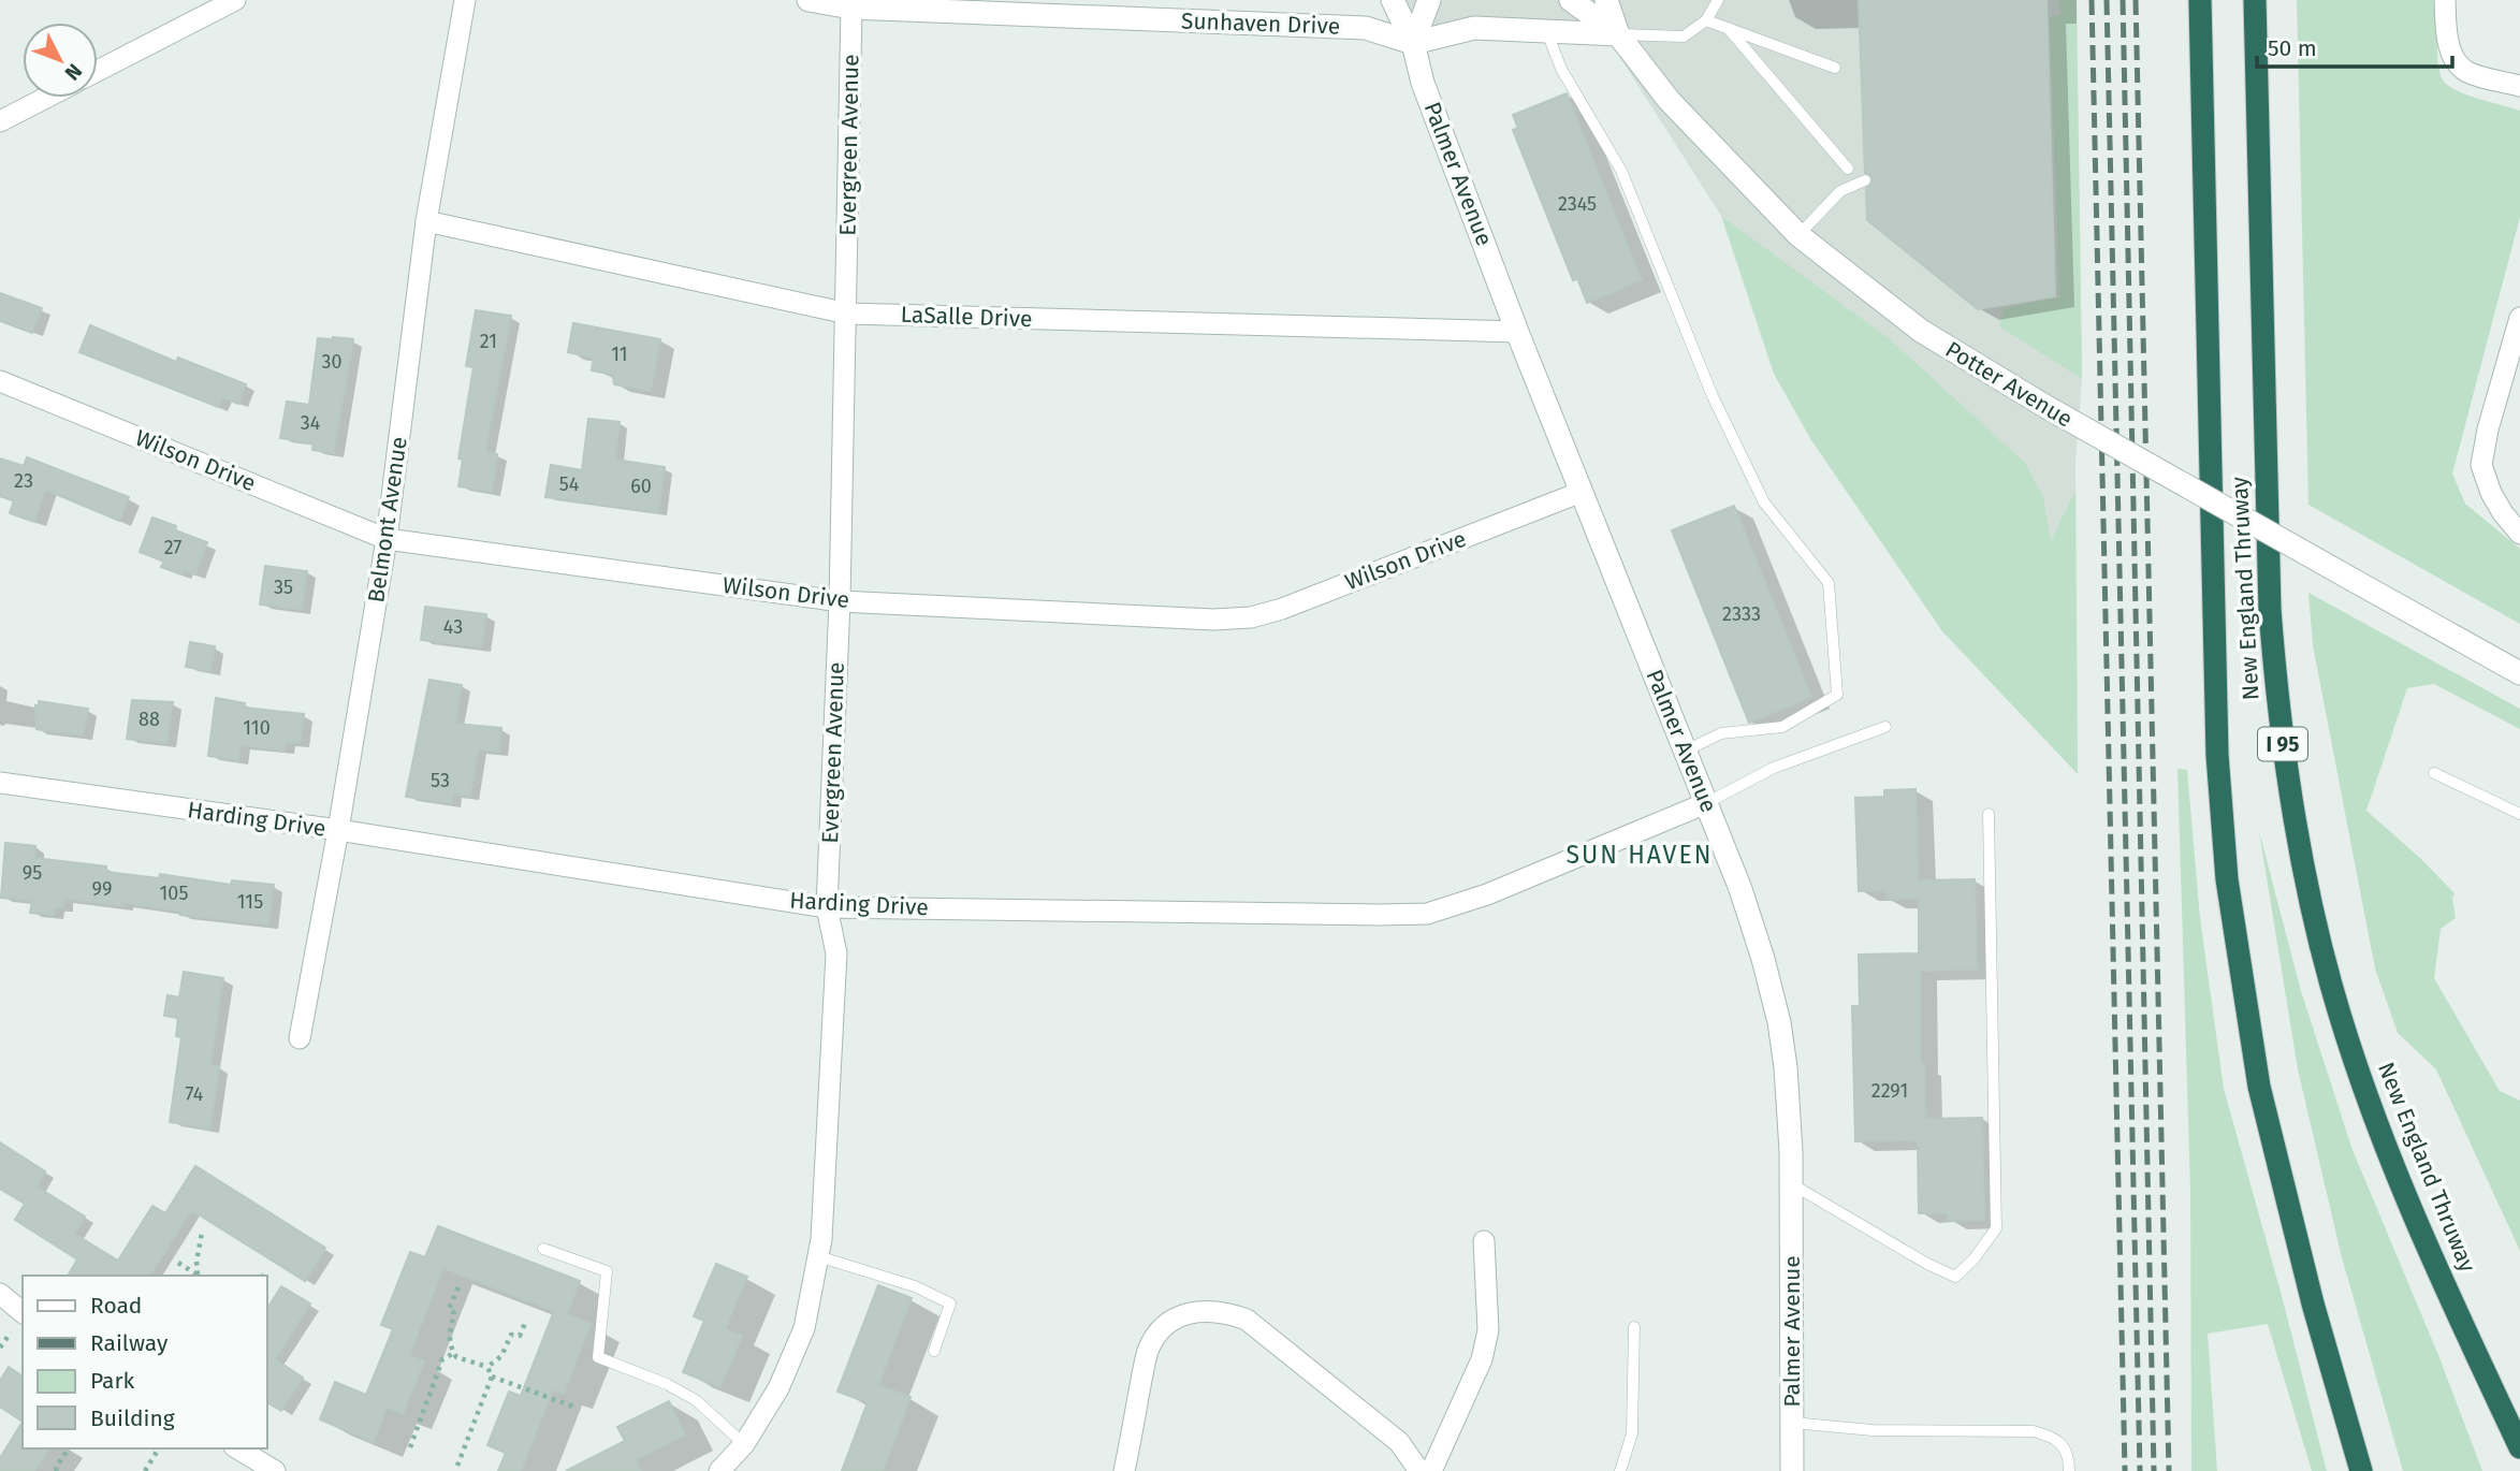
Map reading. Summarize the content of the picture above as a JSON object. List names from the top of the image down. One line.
{"streets":{"highway":["New England Thruway","I 95"],"street":["Sunhaven Drive","Evergreen Avenue","Palmer Avenue","LaSalle Drive","Potter Avenue","Wilson Drive","Belmont Avenue","Harding Drive"]},"crossings":[["Sunhaven Drive","Evergreen Avenue"],["Sunhaven Drive","Palmer Avenue"],["Evergreen Avenue","LaSalle Drive"],["Evergreen Avenue","Wilson Drive"],["Evergreen Avenue","Harding Drive"],["Palmer Avenue","LaSalle Drive"],["Palmer Avenue","Wilson Drive"],["Palmer Avenue","Harding Drive"],["LaSalle Drive","Belmont Avenue"],["Wilson Drive","Belmont Avenue"],["Belmont Avenue","Harding Drive"]],"districts":["SUN HAVEN"],"house_numbers":["2345","21","11","30","34","23","54","60","27","35","2333","43","88","110","53","95","99","105","115","2291","74"],"legend":["Road","Railway","Park","Building"],"scale_bar":"50 m","north":"bottom right"}
